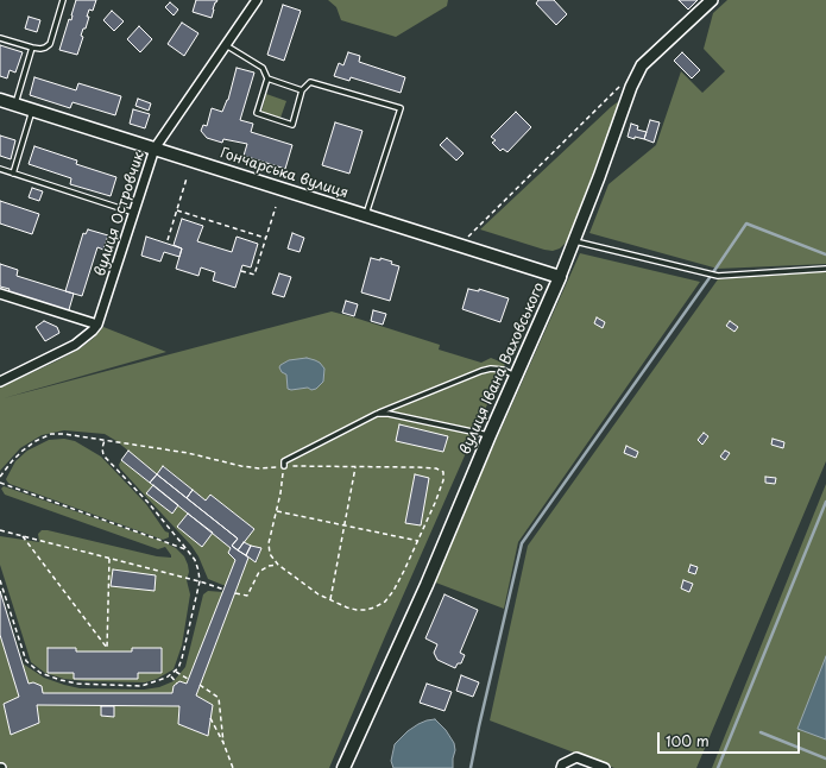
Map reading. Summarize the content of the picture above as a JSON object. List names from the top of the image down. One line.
{"streets":{"main road":["Гончарська вулиця","вулиця Івана Ваховського"],"street":["вулиця Островчик"]},"crossings":[["Гончарська вулиця","вулиця Островчик"],["Гончарська вулиця","вулиця Івана Ваховського"]],"scale_bar":"100 m"}
